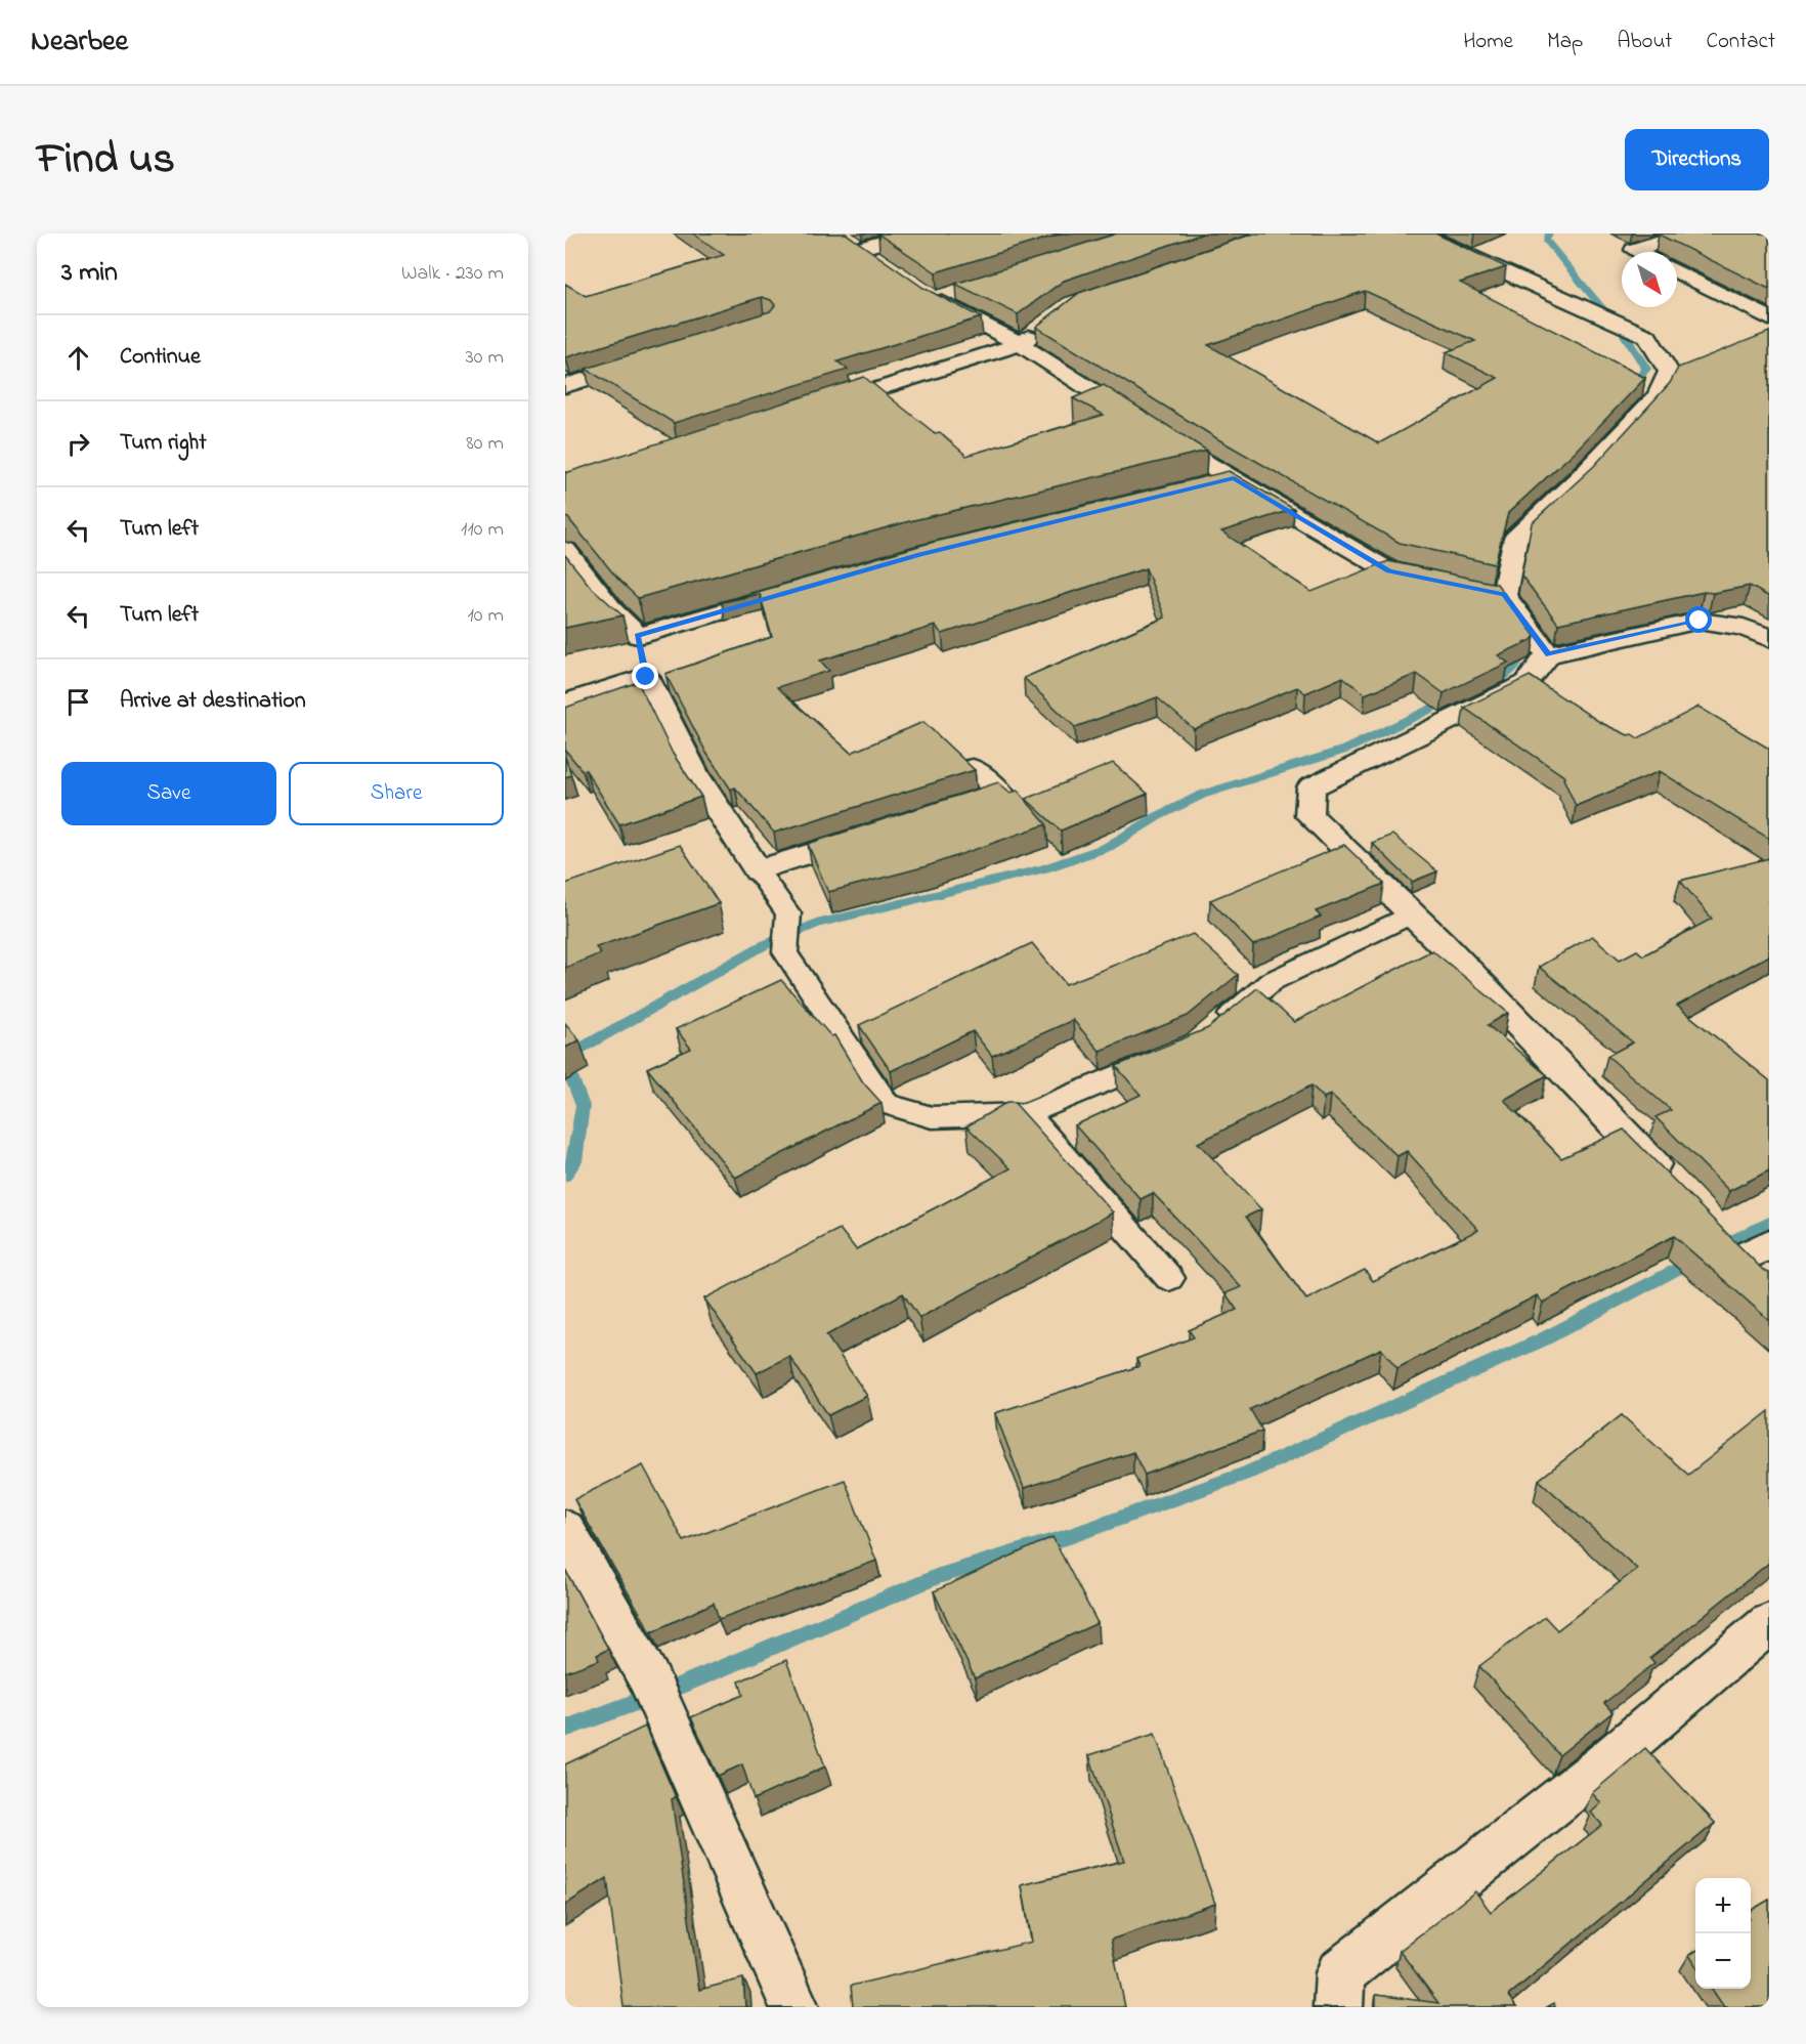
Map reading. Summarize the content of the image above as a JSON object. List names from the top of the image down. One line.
{"north":"bottom right","page":{"header":"Nearbee","nav":["Home","Map","About","Contact"],"title":"Find us","buttons":["Directions",["Save","Share"]],"heading":["3 min","Walk · 230 m"],"list":[["Continue","30 m"],["Turn right","80 m"],["Turn left","110 m"],["Turn left","10 m"],"Arrive at destination"],"map_buttons":["+","−"]}}
